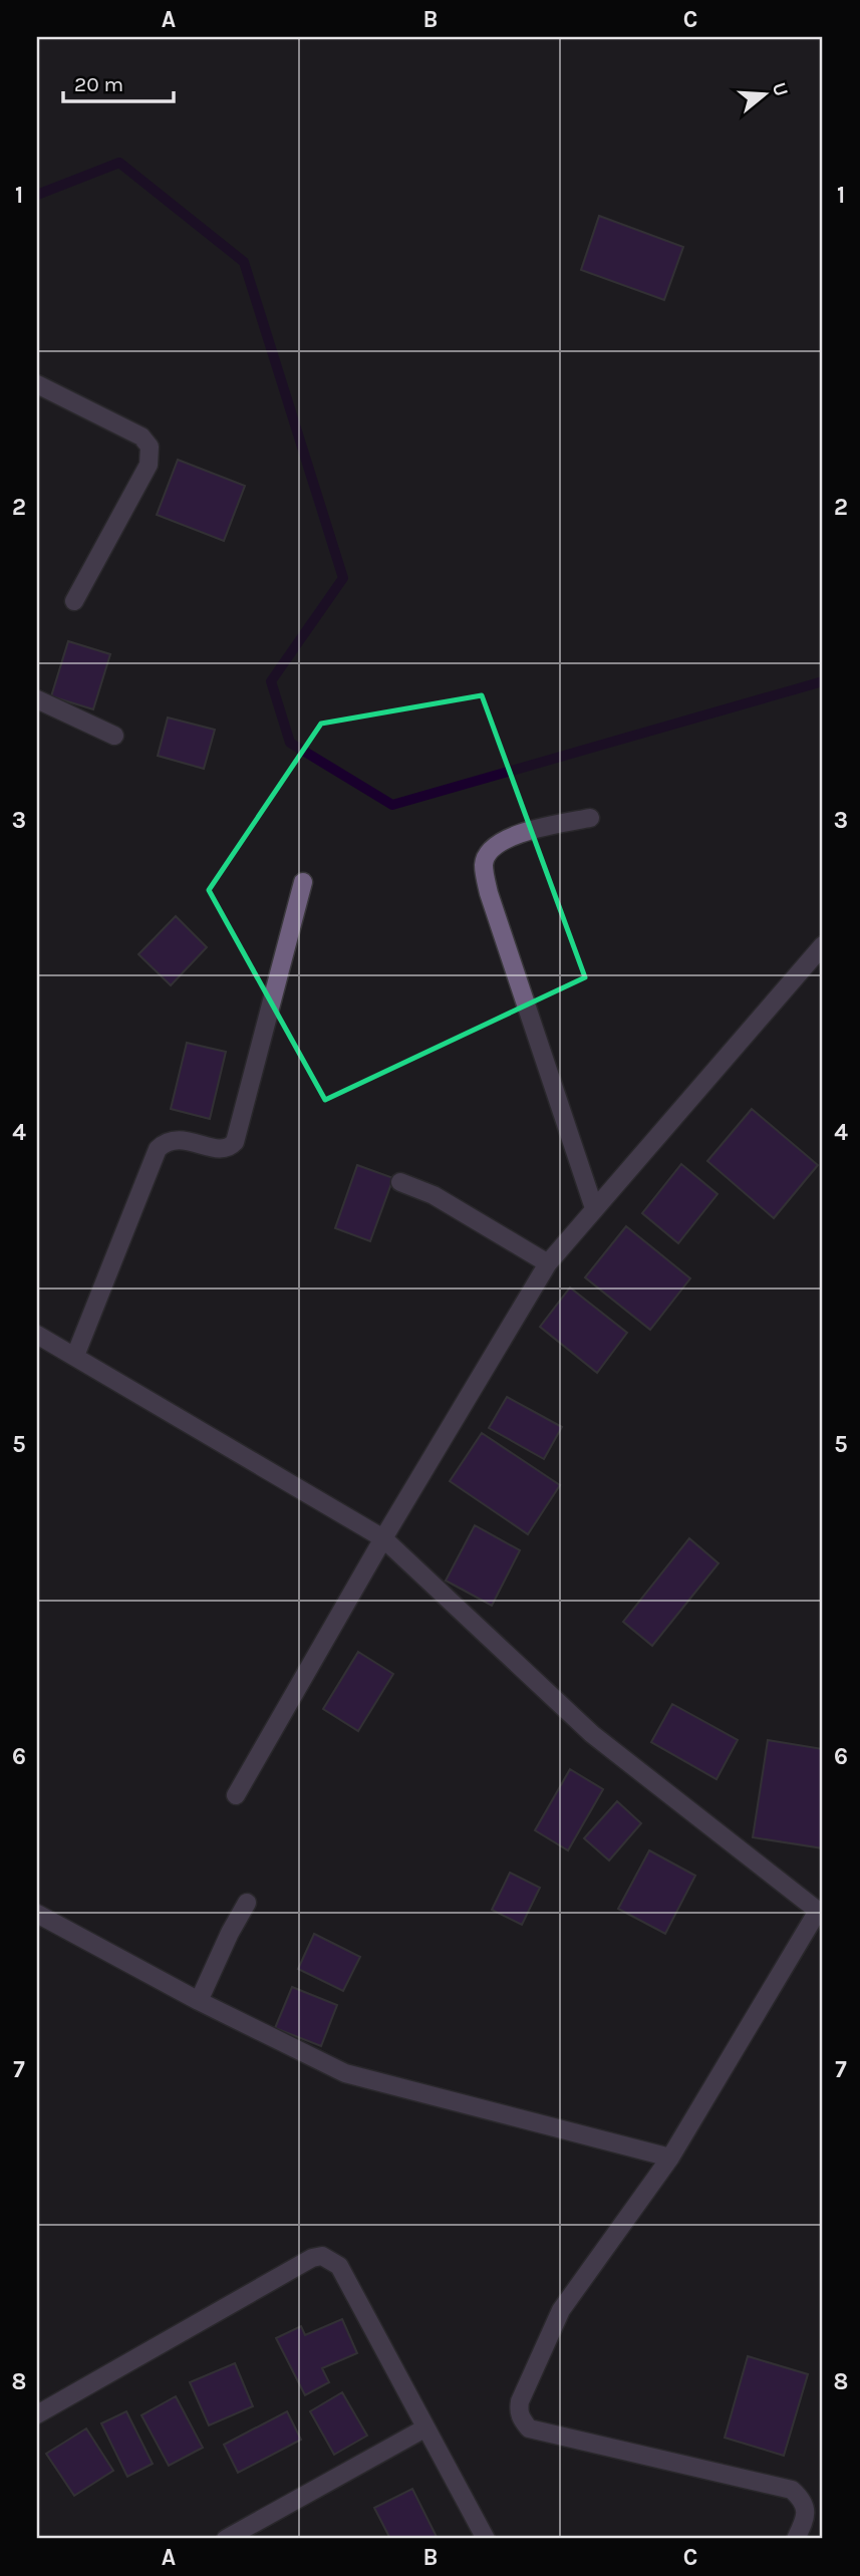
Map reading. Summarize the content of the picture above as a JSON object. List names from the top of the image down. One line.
{"scale_bar":"20 m","north":"right","grid":{"columns":["A","B","C"],"rows":["1","2","3","4","5","6","7","8"]}}
